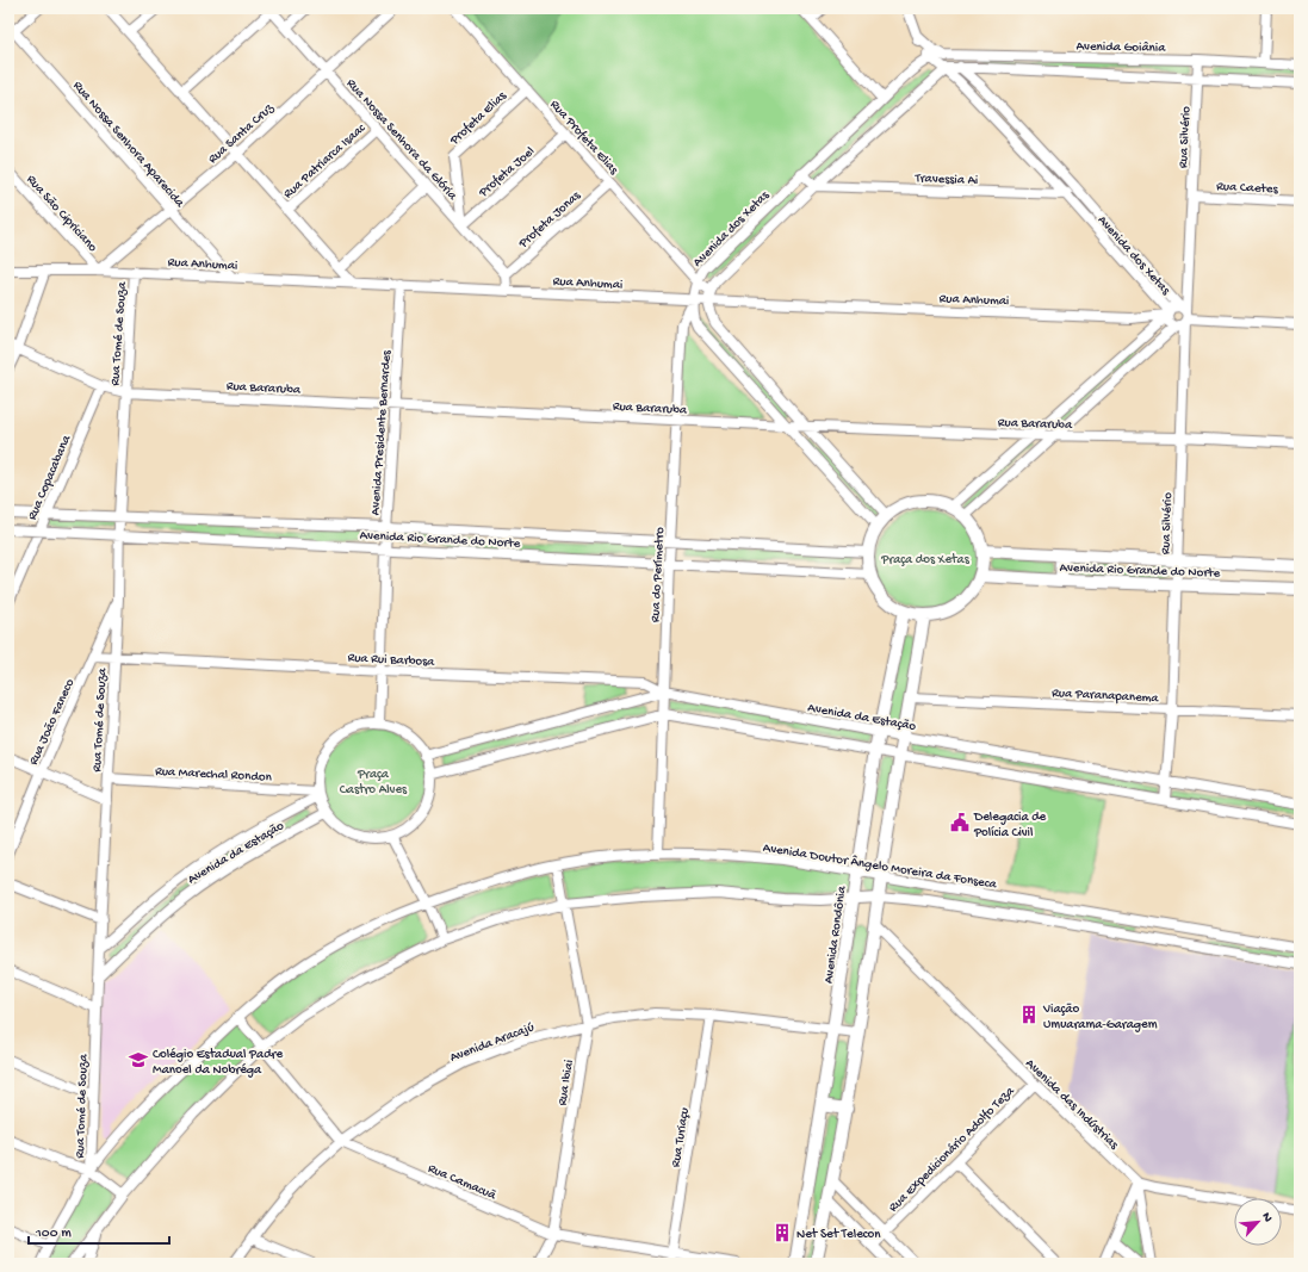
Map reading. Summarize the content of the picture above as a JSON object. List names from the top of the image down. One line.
{"streets":{"main road":["Avenida Rio Grande do Norte","Avenida Rondônia"],"street":["Avenida Goiânia","Profeta Elias","Rua Santa Cruz","Rua Profeta Elias","Rua Silvério","Rua Nossa Senhora da Glória","Rua Nossa Senhora Aparecida","Rua Patriarca Isaac","Profeta Joel","Travessia Ai","Rua Caetes","Rua São Cipriciano","Profeta Jonas","Avenida dos Xetas","Rua Anhumai","Rua Tomé de Souza","Rua Bararuba","Avenida Presidente Bernardes","Rua Copacabana","Rua do Perímetro","Rua Rui Barbosa","Rua Paranapanema","Avenida da Estação","Rua João Faneco","Rua Marechal Rondon","Avenida Doutor Ângelo Moreira da Fonseca","Avenida Aracajú","Rua Ibiai","Avenida das Indústrias","Rua Turiaçu","Rua Expedicionário Adolfo Teza","Rua Camacuã"]},"crossings":[["Avenida Goiânia","Rua Silvério"],["Avenida Goiânia","Avenida dos Xetas"],["Profeta Elias","Rua Profeta Elias"],["Profeta Elias","Rua Nossa Senhora da Glória"],["Profeta Elias","Profeta Joel"],["Rua Santa Cruz","Rua Nossa Senhora da Glória"],["Rua Santa Cruz","Rua Nossa Senhora Aparecida"],["Rua Santa Cruz","Rua São Cipriciano"],["Rua Santa Cruz","Rua Anhumai"],["Rua Profeta Elias","Profeta Joel"],["Rua Profeta Elias","Profeta Jonas"],["Rua Profeta Elias","Avenida dos Xetas"],["Rua Silvério","Rua Caetes"],["Rua Silvério","Avenida dos Xetas"],["Rua Silvério","Rua Bararuba"],["Rua Silvério","Avenida Rio Grande do Norte"],["Rua Silvério","Rua Paranapanema"],["Rua Silvério","Avenida da Estação"],["Rua Nossa Senhora da Glória","Rua Patriarca Isaac"],["Rua Nossa Senhora da Glória","Profeta Joel"],["Rua Nossa Senhora da Glória","Profeta Jonas"],["Rua Nossa Senhora Aparecida","Rua Anhumai"],["Travessia Ai","Avenida dos Xetas"],["Rua São Cipriciano","Rua Anhumai"],["Avenida dos Xetas","Rua Anhumai"],["Avenida dos Xetas","Rua Bararuba"],["Avenida dos Xetas","Avenida Rio Grande do Norte"],["Avenida dos Xetas","Rua do Perímetro"],["Avenida dos Xetas","Avenida Rondônia"],["Rua Anhumai","Rua Tomé de Souza"],["Rua Anhumai","Avenida Presidente Bernardes"],["Rua Anhumai","Rua do Perímetro"],["Rua Tomé de Souza","Rua Bararuba"],["Rua Tomé de Souza","Avenida Rio Grande do Norte"],["Rua Tomé de Souza","Rua Rui Barbosa"],["Rua Tomé de Souza","Avenida da Estação"],["Rua Tomé de Souza","Rua João Faneco"],["Rua Tomé de Souza","Rua Marechal Rondon"],["Rua Tomé de Souza","Avenida Doutor Ângelo Moreira da Fonseca"],["Rua Bararuba","Avenida Presidente Bernardes"],["Rua Bararuba","Rua Copacabana"],["Rua Bararuba","Rua do Perímetro"],["Avenida Presidente Bernardes","Avenida Rio Grande do Norte"],["Avenida Presidente Bernardes","Rua Rui Barbosa"],["Avenida Presidente Bernardes","Avenida da Estação"],["Avenida Presidente Bernardes","Rua Marechal Rondon"],["Rua Copacabana","Avenida Rio Grande do Norte"],["Avenida Rio Grande do Norte","Rua do Perímetro"],["Avenida Rio Grande do Norte","Avenida Rondônia"],["Rua do Perímetro","Rua Rui Barbosa"],["Rua do Perímetro","Avenida da Estação"],["Rua do Perímetro","Avenida Doutor Ângelo Moreira da Fonseca"],["Rua Rui Barbosa","Avenida da Estação"],["Rua Rui Barbosa","Rua João Faneco"],["Avenida da Estação","Rua Marechal Rondon"],["Avenida da Estação","Avenida Rondônia"],["Avenida Doutor Ângelo Moreira da Fonseca","Avenida Rondônia"],["Avenida Doutor Ângelo Moreira da Fonseca","Rua Ibiai"],["Avenida Doutor Ângelo Moreira da Fonseca","Rua Camacuã"],["Avenida Rondônia","Avenida Aracajú"],["Avenida Aracajú","Rua Ibiai"],["Avenida Aracajú","Rua Turiaçu"],["Avenida Aracajú","Rua Camacuã"],["Rua Ibiai","Rua Camacuã"],["Avenida das Indústrias","Rua Expedicionário Adolfo Teza"],["Rua Turiaçu","Rua Camacuã"]],"parks":["Praça dos Xetas","Praça Castro Alves"],"places":{"public building":["Delegacia de Polícia Civil"],"building":["Viação Umuarama-Garagem","Net Set Telecon"],"school or university":["Colégio Estadual Padre Manoel da Nobréga"]},"scale_bar":"100 m","north":"top right"}
